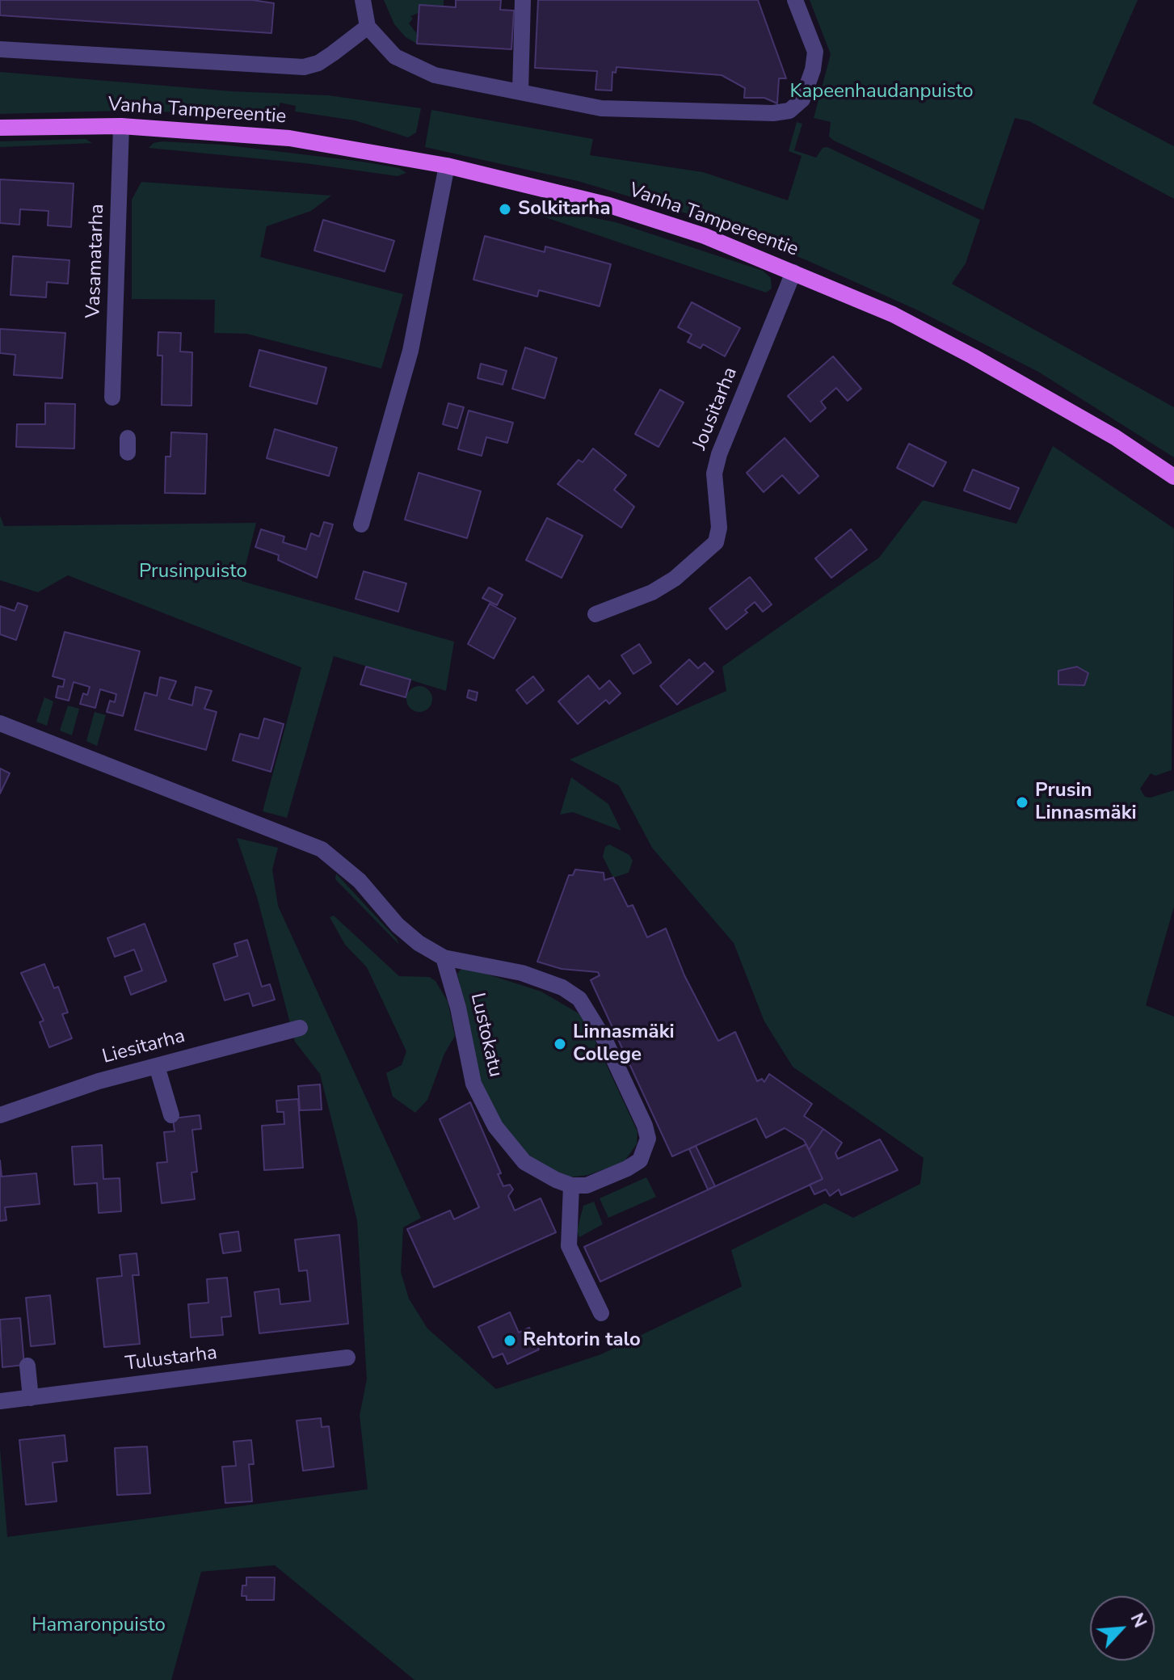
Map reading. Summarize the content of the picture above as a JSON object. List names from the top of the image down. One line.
{"streets":{"main road":["Vanha Tampereentie"],"street":["Vasamatarha","Jousitarha","Lustokatu","Liesitarha","Tulustarha"]},"crossings":[["Vanha Tampereentie","Vasamatarha"],["Vanha Tampereentie","Jousitarha"]],"parks":["Kapeenhaudanpuisto","Prusinpuisto","Hamaronpuisto"],"places":["Solkitarha","Prusin Linnasmäki","Linnasmäki College","Rehtorin talo"],"north":"top right"}
